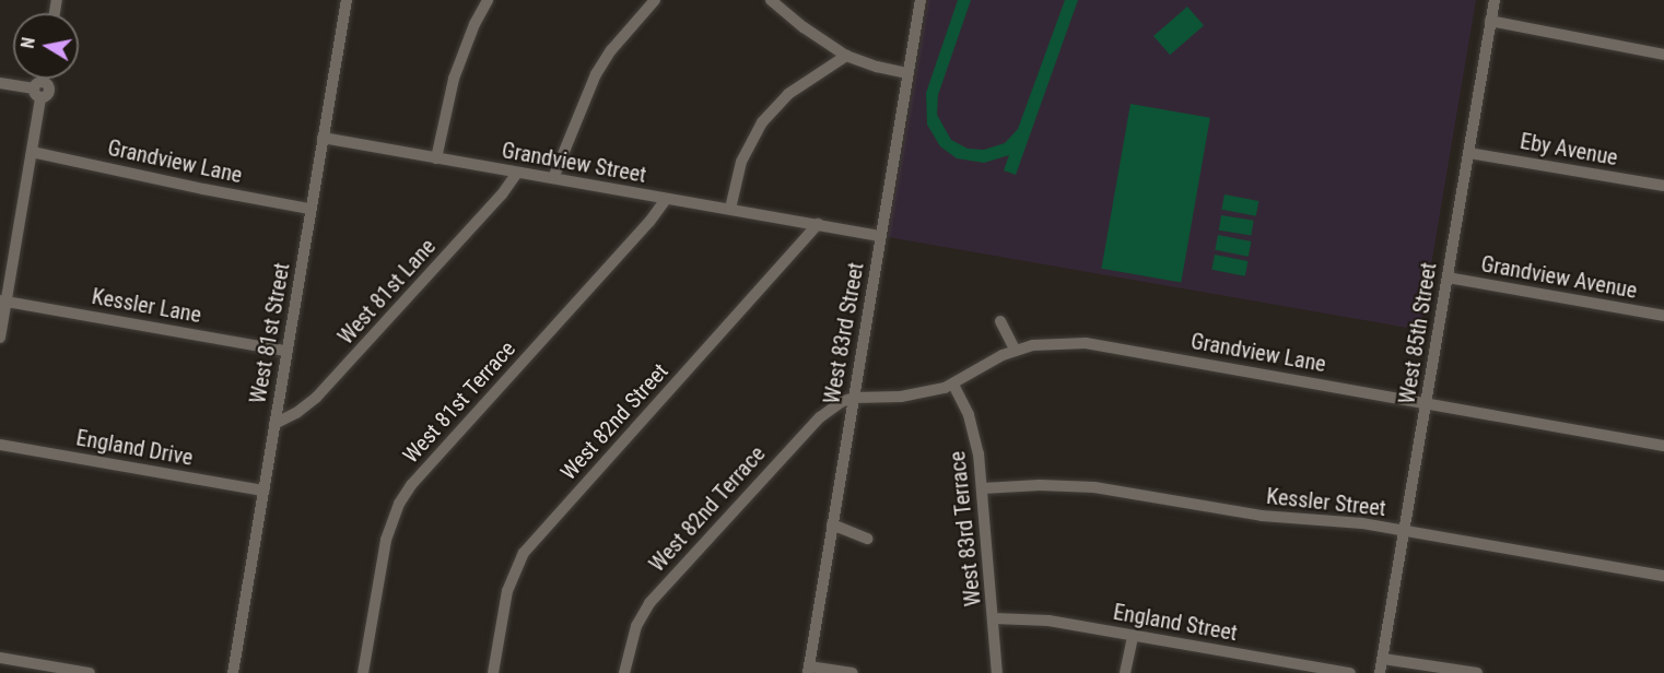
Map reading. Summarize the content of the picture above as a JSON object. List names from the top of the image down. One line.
{"streets":{"street":["Eby Avenue","Grandview Lane","Grandview Street","Grandview Avenue","West 81st Lane","Kessler Lane","West 81st Street","West 83rd Street","West 85th Street","West 81st Terrace","West 82nd Street","England Drive","Kessler Street","West 82nd Terrace","West 83rd Terrace","England Street"]},"crossings":[["Eby Avenue","West 85th Street"],["Grandview Lane","West 81st Street"],["Grandview Lane","West 83rd Street"],["Grandview Lane","West 85th Street"],["Grandview Lane","West 82nd Terrace"],["Grandview Lane","West 83rd Terrace"],["Grandview Street","West 81st Lane"],["Grandview Street","West 81st Street"],["Grandview Street","West 81st Terrace"],["Grandview Street","West 82nd Street"],["Grandview Avenue","West 85th Street"],["West 81st Lane","West 81st Street"],["Kessler Lane","West 81st Street"],["West 81st Street","England Drive"],["West 83rd Street","West 82nd Terrace"],["West 85th Street","Kessler Street"],["Kessler Street","West 83rd Terrace"],["West 83rd Terrace","England Street"]],"north":"left"}
